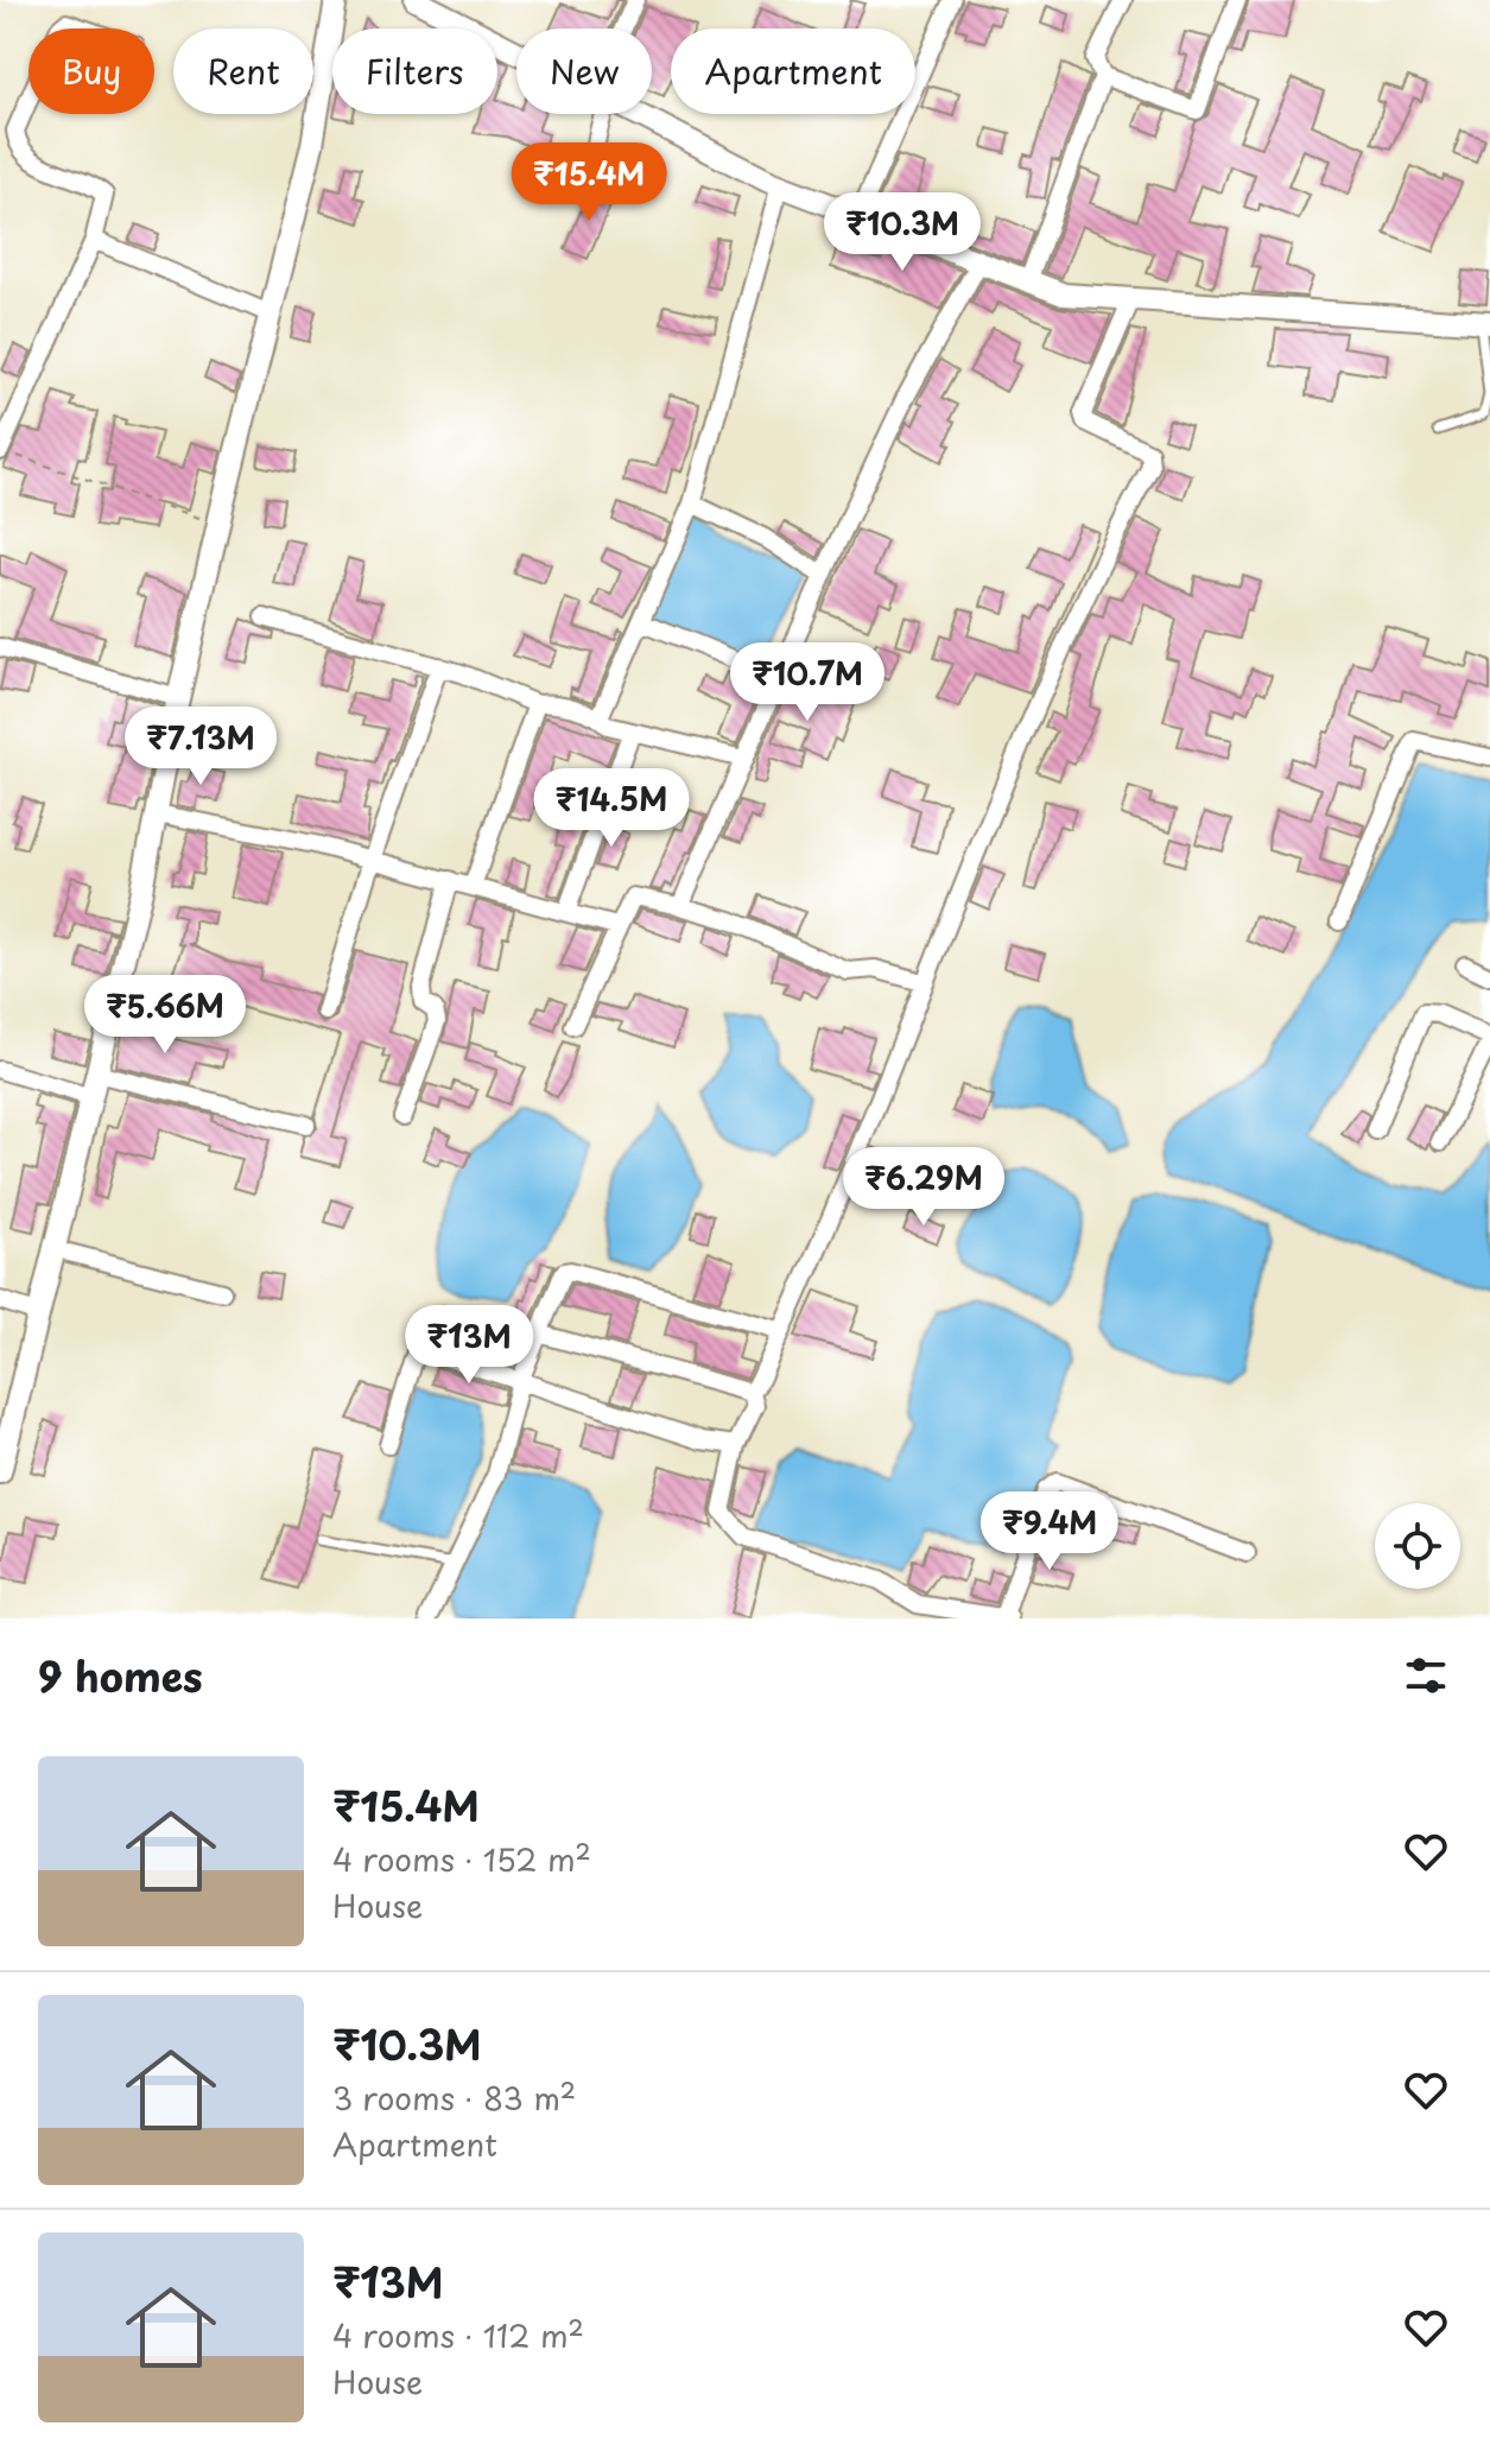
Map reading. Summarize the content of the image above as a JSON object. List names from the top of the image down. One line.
{"page":{"chip":["Buy","Rent","Filters","New","Apartment"],"price":["₹15.4M","₹10.3M","₹10.7M","₹7.13M","₹14.5M","₹5.66M","₹6.29M","₹13M","₹9.4M"],"heading":"9 homes","list":[{"name":"₹15.4M","note":"4 rooms · 152 m² · House"},{"name":"₹10.3M","note":"3 rooms · 83 m² · Apartment"},{"name":"₹13M","note":"4 rooms · 112 m² · House"}]}}
